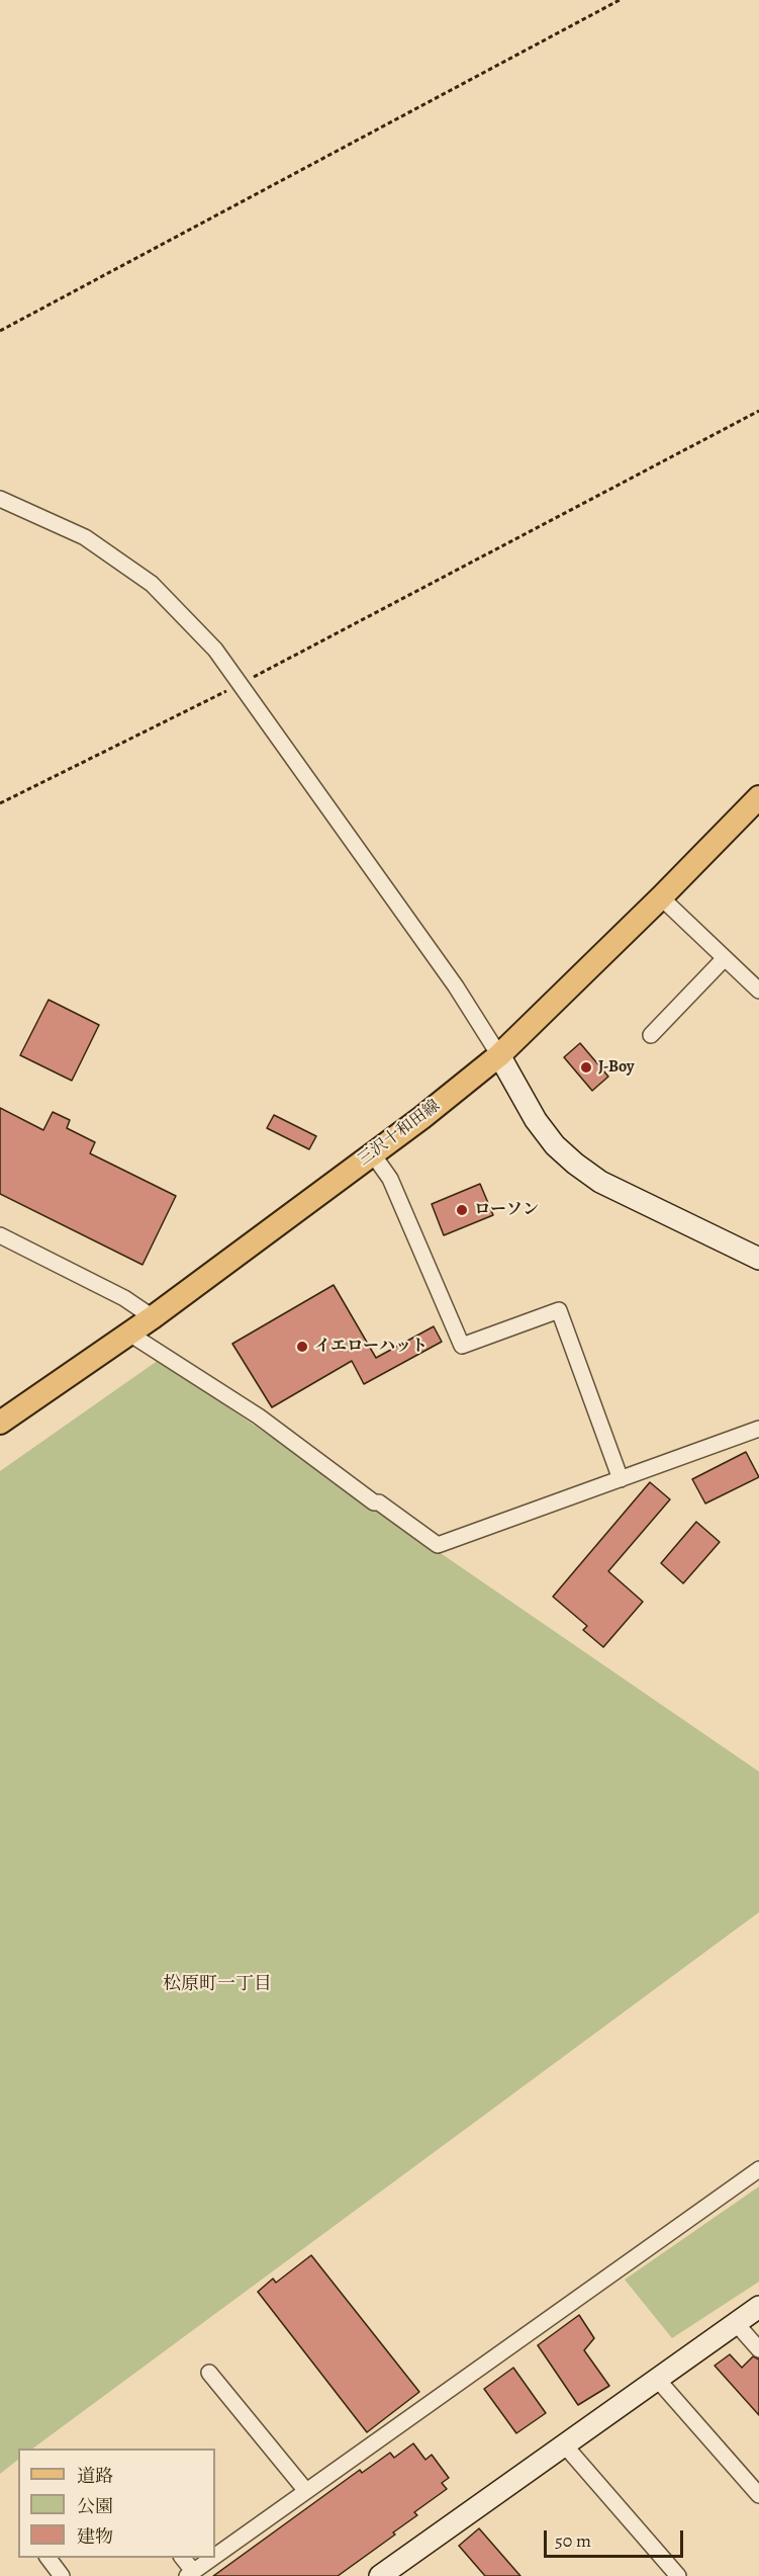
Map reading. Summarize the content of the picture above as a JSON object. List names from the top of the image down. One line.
{"streets":{"main road":["三沢十和田線"]},"districts":["松原町一丁目"],"places":["J-Boy","ローソン","イエローハット"],"legend":["道路","公園","建物"],"scale_bar":"50 m"}
